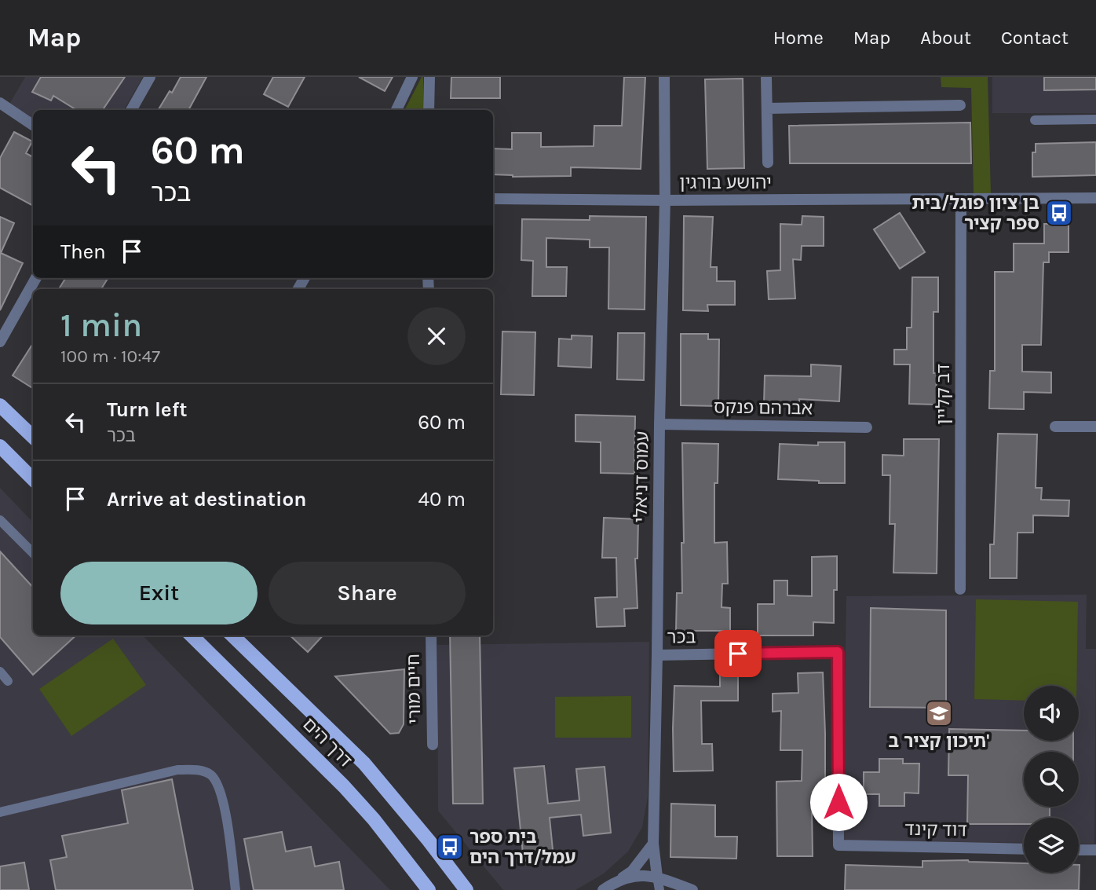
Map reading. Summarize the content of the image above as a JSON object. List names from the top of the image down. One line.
{"streets":{"main road":["דרך הים"],"street":["יהושע בורגין","דב קליין","אברהם פנקס","עמוס דניאלי","בכר","חיים מורי","דוד קינד"]},"crossings":[["יהושע בורגין","דב קליין"],["יהושע בורגין","עמוס דניאלי"],["אברהם פנקס","עמוס דניאלי"],["עמוס דניאלי","בכר"],["בכר","דוד קינד"]],"places":{"bus stop":["בן ציון פוגל/בית ספר קציר","בית ספר עמל/דרך הים"],"school or university":["תיכון קציר ב'"]},"page":{"header":"Map","nav":["Home","Map","About","Contact"],"turn":["60 m","בכר"],"then":"Then","heading":["1 min","100 m · 10:47"],"list":[{"name":"Turn left","note":"בכר","value":"60 m"},{"name":"Arrive at destination","value":"40 m"}],"buttons":["Exit","Share"]}}
